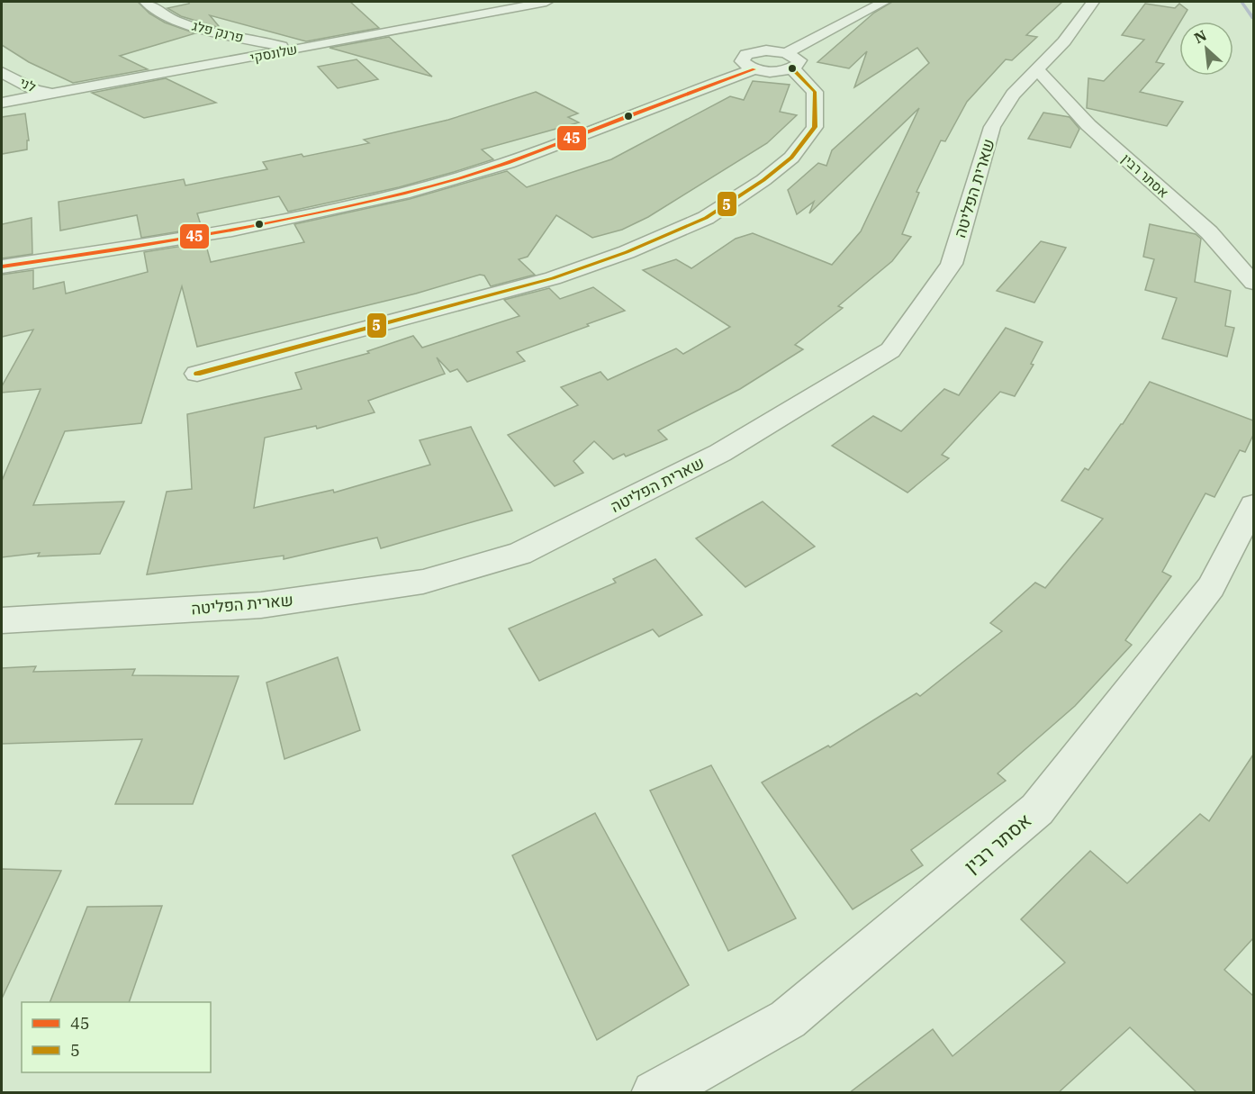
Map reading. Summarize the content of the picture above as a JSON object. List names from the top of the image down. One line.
{"streets":{"street":["פרנק פלג","שלונסקי","לני","אסתר רבין","שארית הפליטה"]},"crossings":[["פרנק פלג","שלונסקי"],["שלונסקי","לני"],["אסתר רבין","שארית הפליטה"]],"lines":["transit line 5","transit line 45"],"legend":["45","5"],"north":"top left"}
